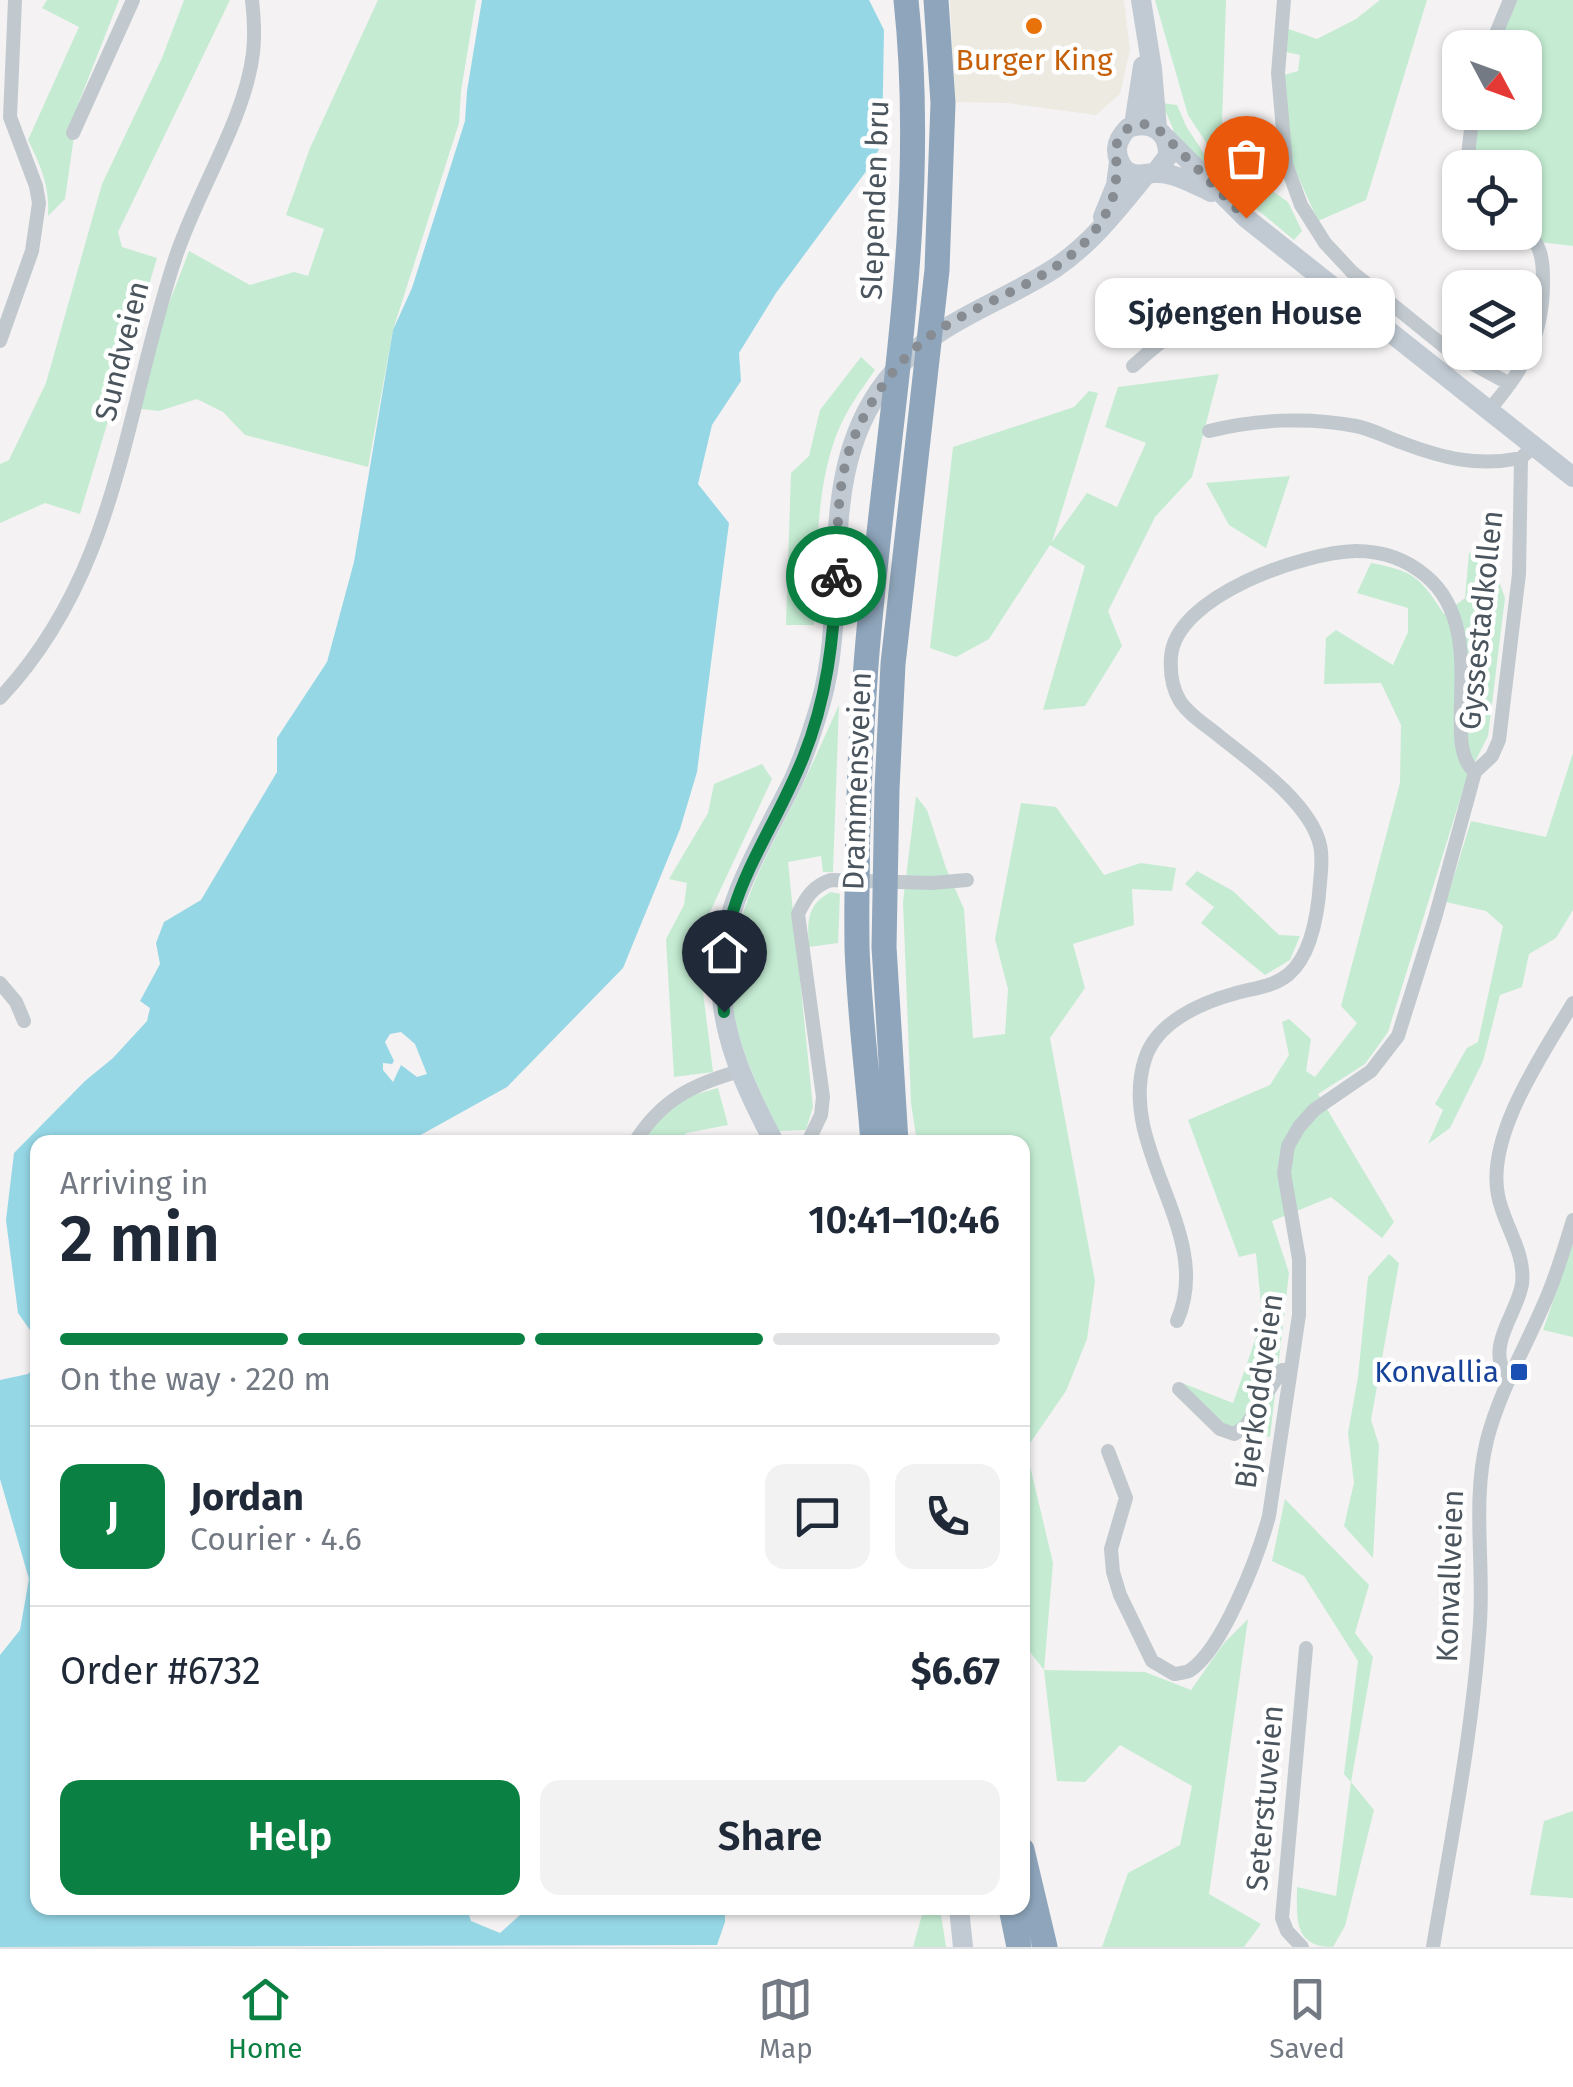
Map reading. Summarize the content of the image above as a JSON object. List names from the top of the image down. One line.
{"streets":{"highway":["Slependen bru","Drammensveien"],"street":["Sundveien","Gyssestadkollen","Bjerkoddveien","Konvallveien","Seterstuveien"]},"crossings":[["Slependen bru","Drammensveien"],["Gyssestadkollen","Bjerkoddveien"]],"places":{"other":["Burger King","Sjøengen House"],"transit":["Konvallia"]},"north":"bottom right","page":{"bubble":"Sjøengen House","heading":["2 min","Arriving in","10:41–10:46"],"panel":["Jordan","Courier · 4.6","Order #6732","$6.67"],"bar":"On the way · 220 m","round":"J","buttons":["Help","Share"],"tabs":["Home","Map","Saved"]}}
